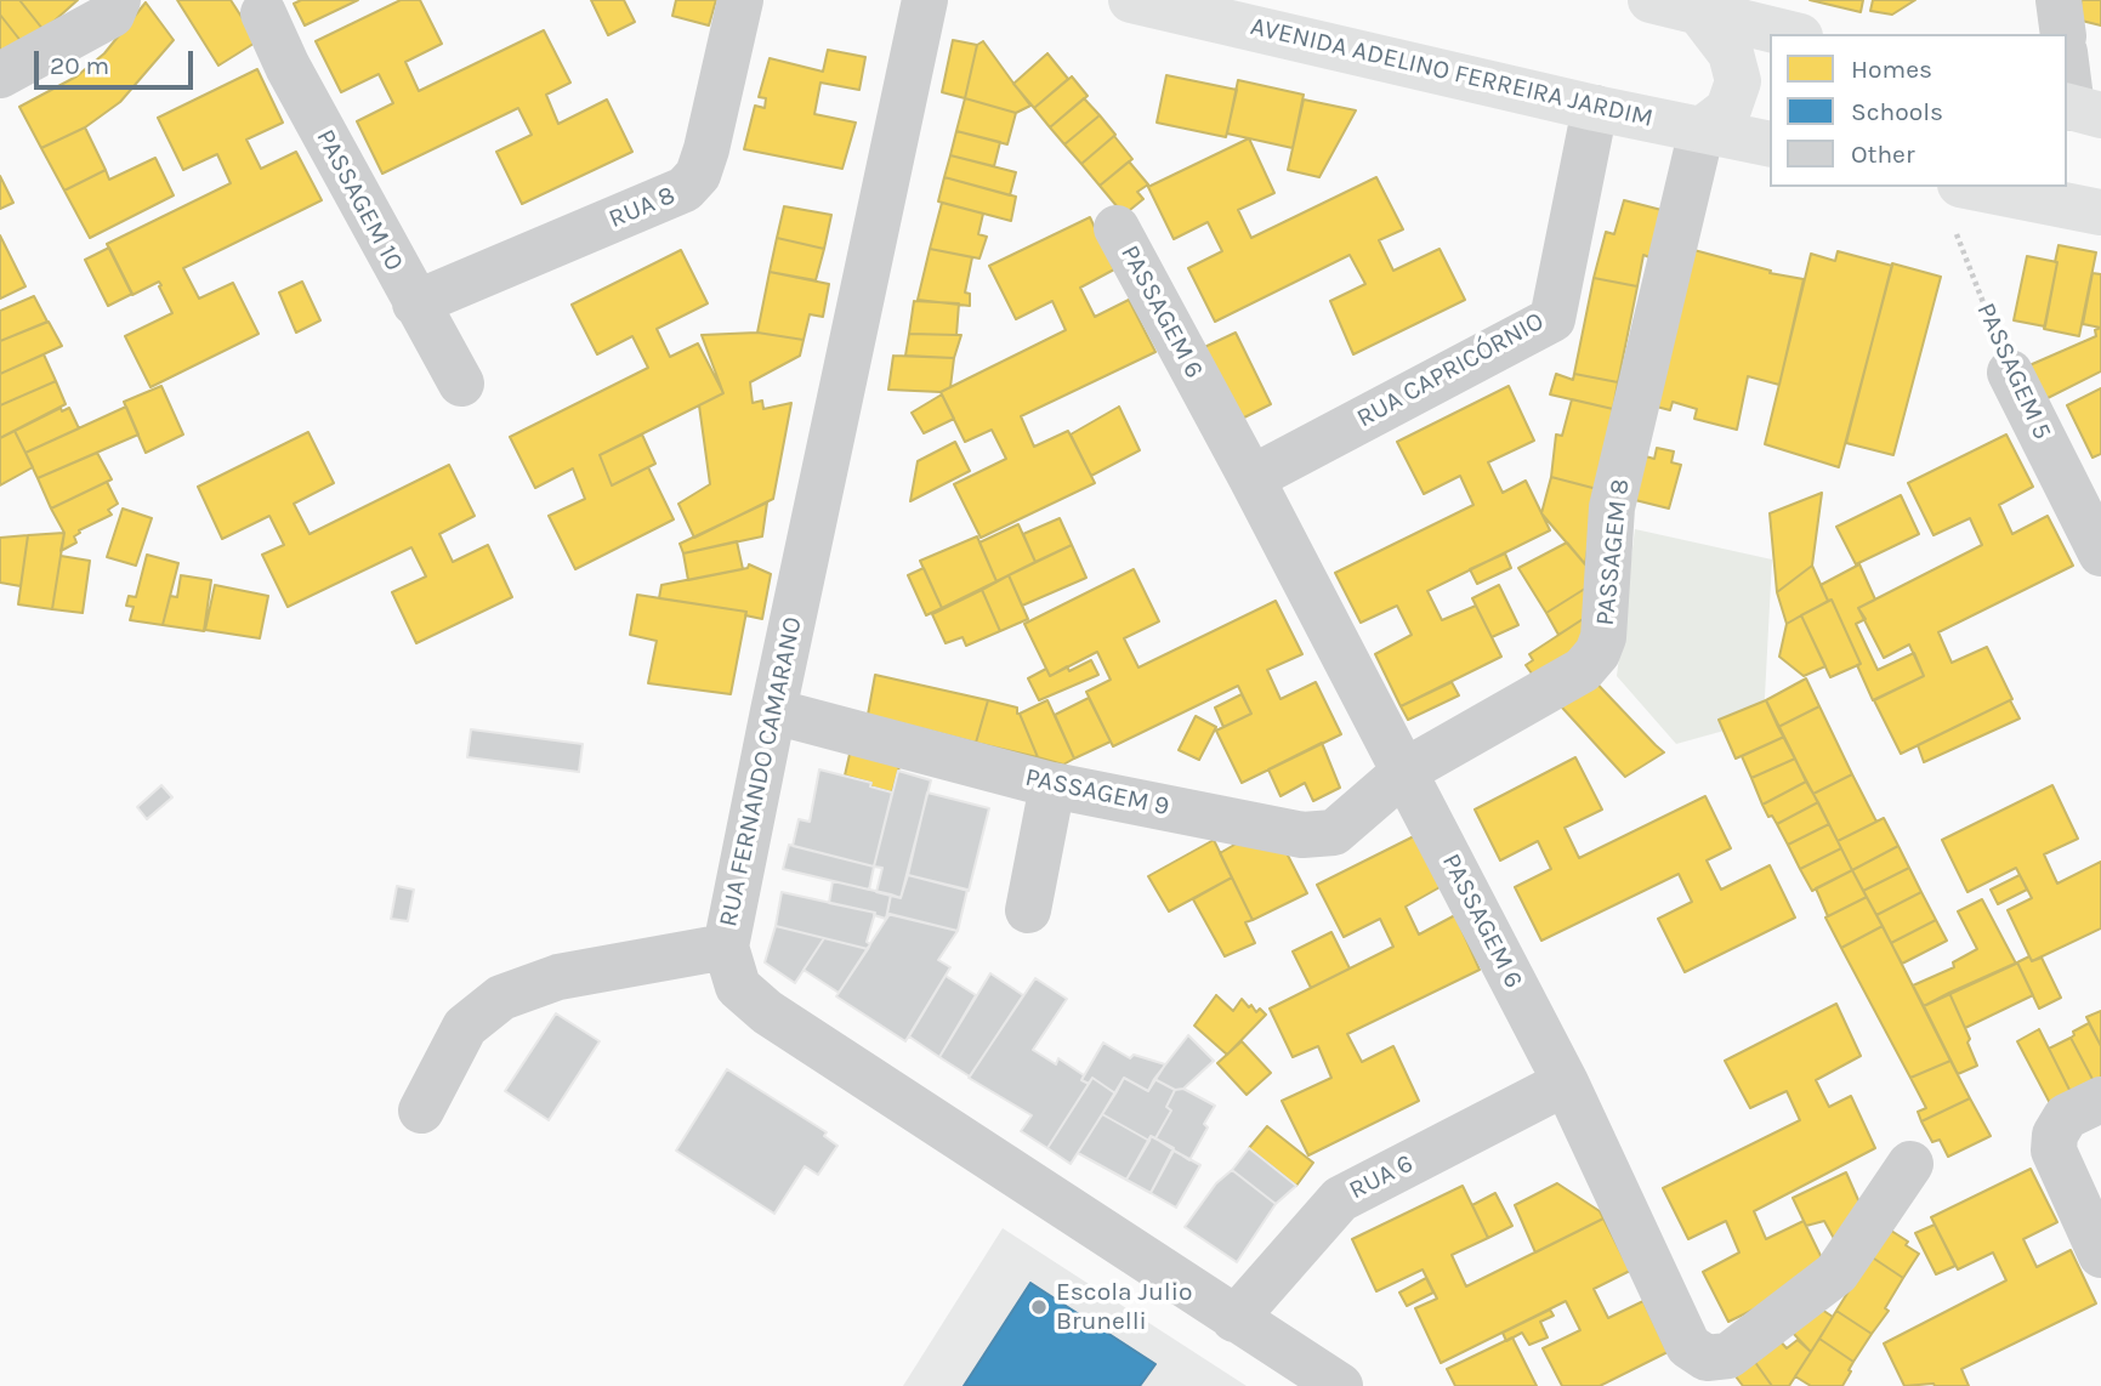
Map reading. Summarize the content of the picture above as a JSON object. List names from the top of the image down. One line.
{"streets":{"main road":["AVENIDA ADELINO FERREIRA JARDIM"],"street":["PASSAGEM 10","RUA 8","PASSAGEM 6","RUA CAPRICÓRNIO","PASSAGEM 5","PASSAGEM 8","RUA FERNANDO CAMARANO","PASSAGEM 9","RUA 6"]},"crossings":[["AVENIDA ADELINO FERREIRA JARDIM","RUA CAPRICÓRNIO"],["AVENIDA ADELINO FERREIRA JARDIM","PASSAGEM 8"],["PASSAGEM 10","RUA 8"],["PASSAGEM 6","RUA CAPRICÓRNIO"],["PASSAGEM 6","PASSAGEM 8"],["PASSAGEM 6","PASSAGEM 9"],["PASSAGEM 6","RUA 6"],["PASSAGEM 8","PASSAGEM 9"],["RUA FERNANDO CAMARANO","PASSAGEM 9"],["RUA FERNANDO CAMARANO","RUA 6"]],"places":["Escola Julio Brunelli"],"legend":["Homes","Schools","Other"],"scale_bar":"20 m"}
